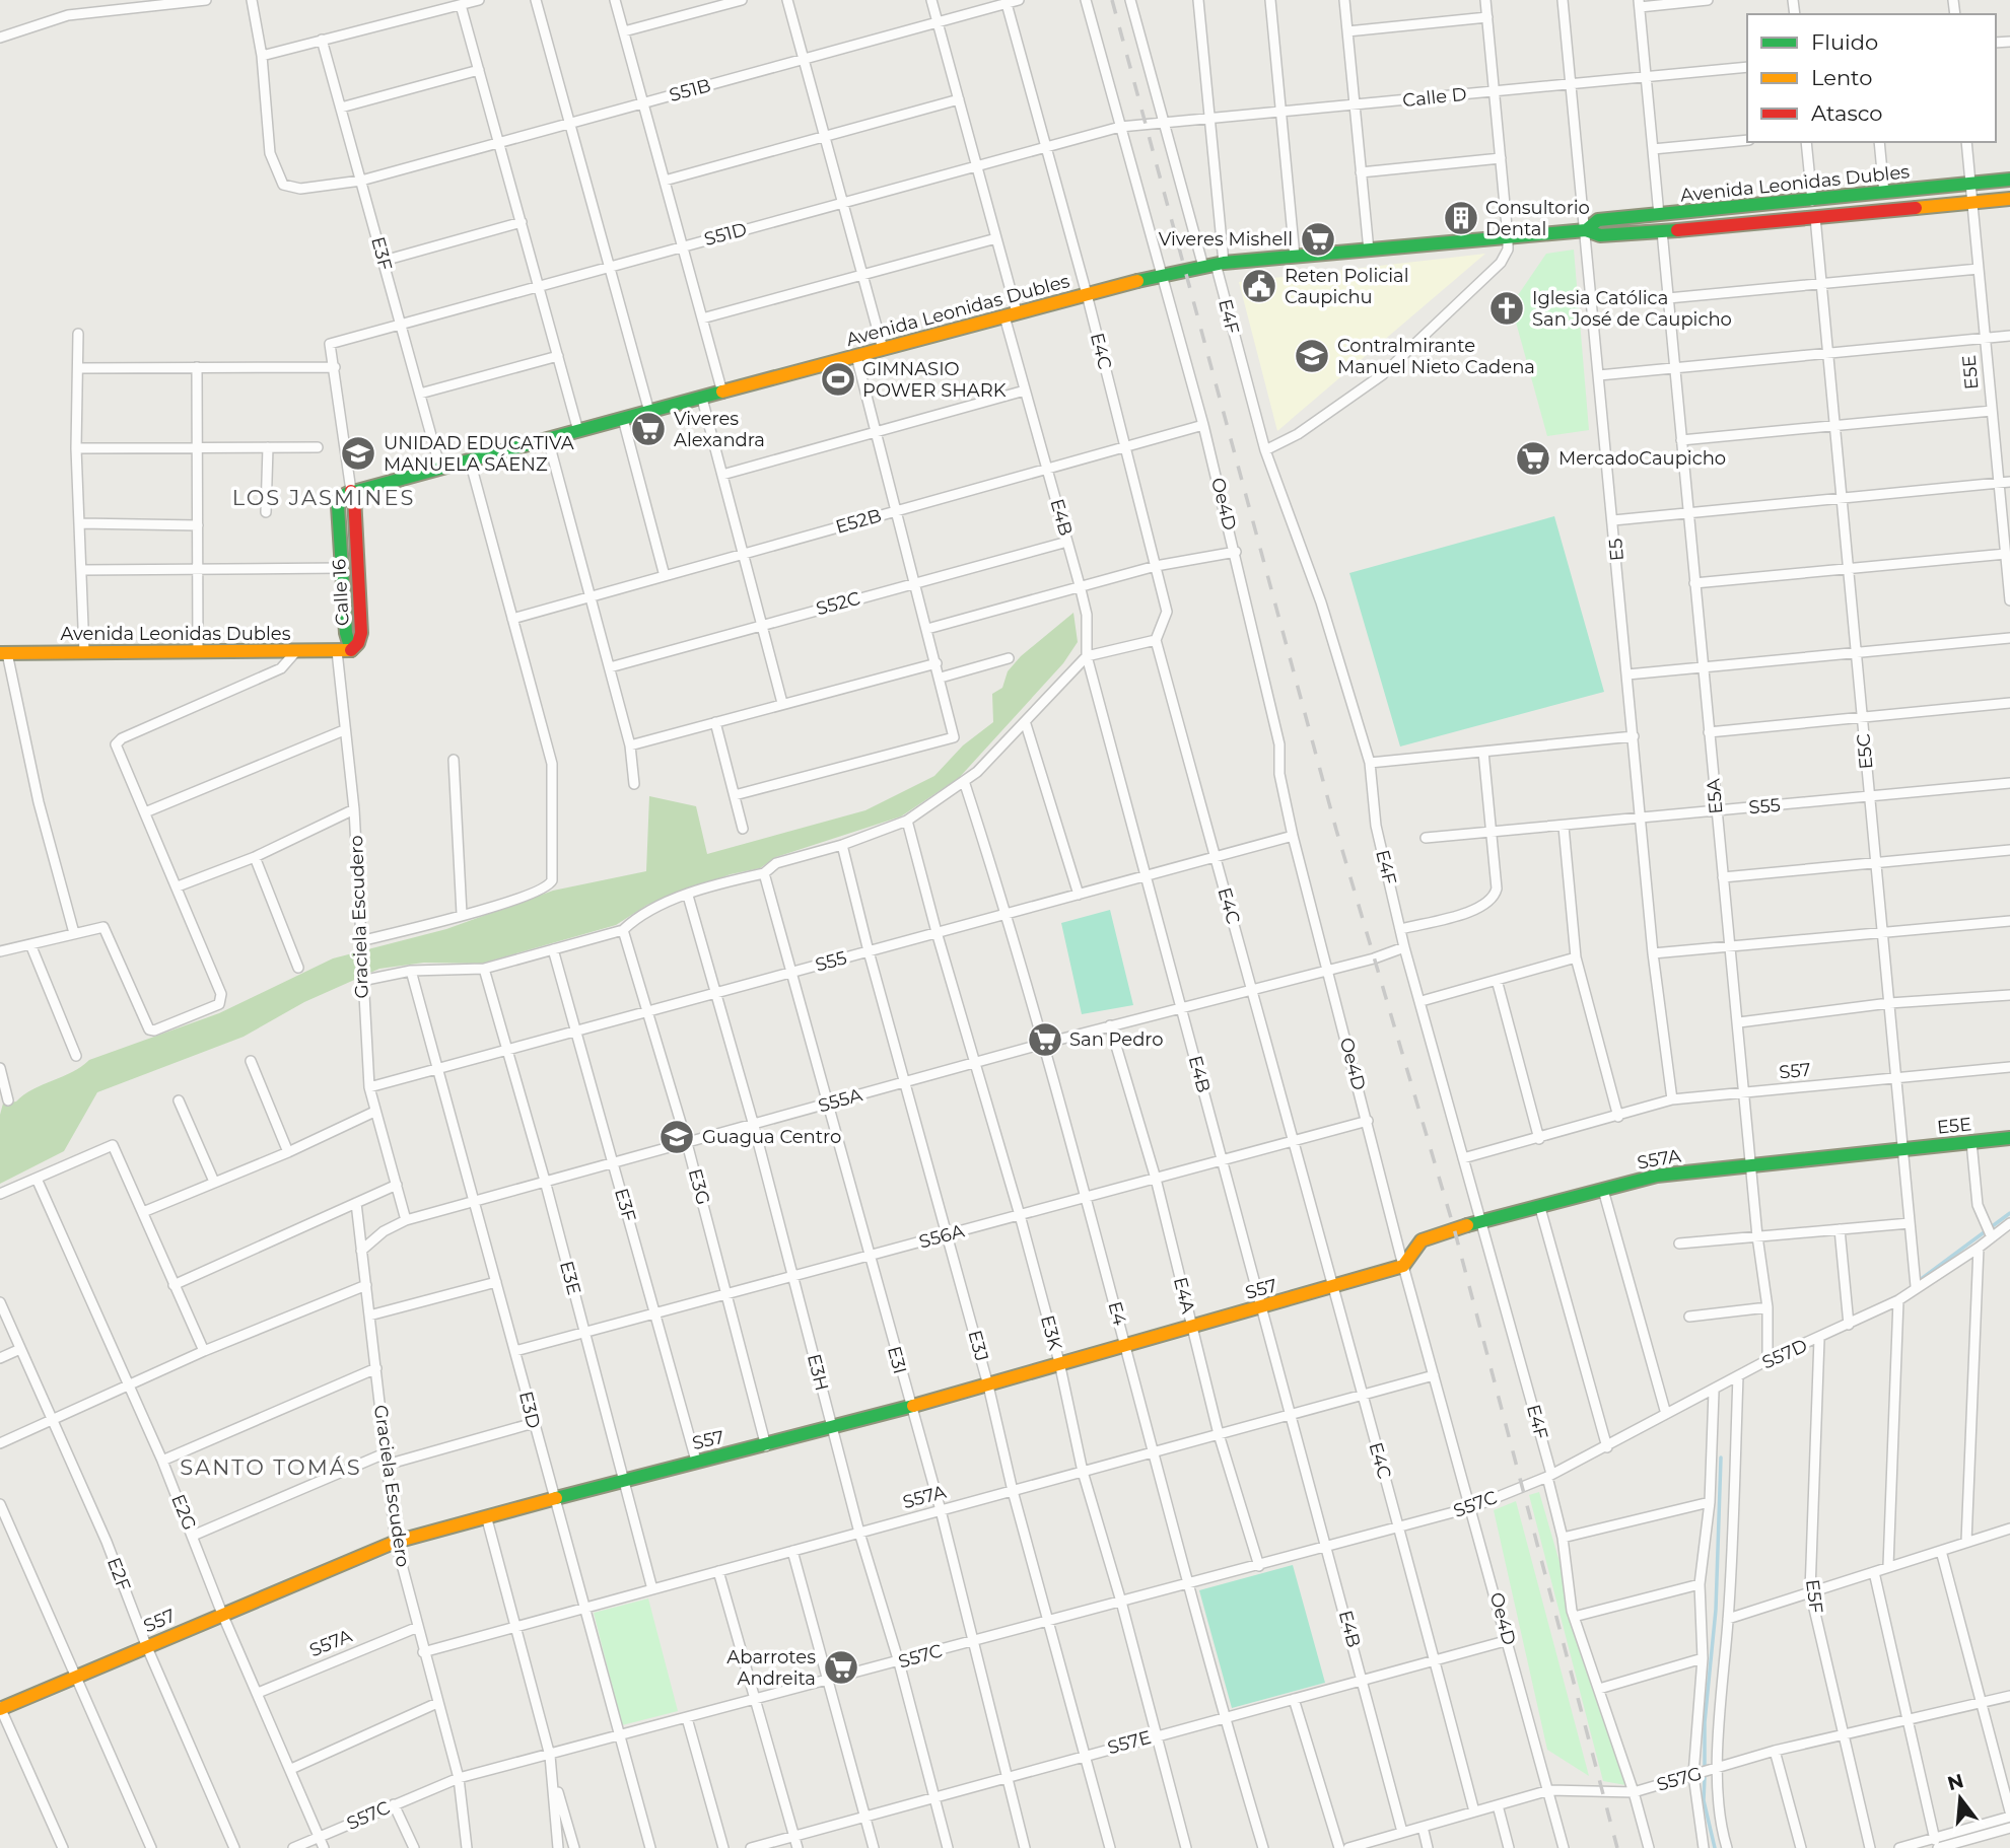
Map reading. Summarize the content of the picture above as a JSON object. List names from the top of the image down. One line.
{"streets":{"main road":["Avenida Leonidas Dubles","E5E","Calle 16","S57","S57A"],"street":["S51B","Calle D","S51D","E3F","E4F","E4C","Oe4D","E4B","E52B","E5","S52C","E5C","E5A","S55","Graciela Escudero","S55A","E3G","S56A","E3E","E4A","E4","E3K","E3J","S57D","E3I","E3H","E3D","S57C","E2G","E2F","E5F","S57E","S57G"]},"crossings":[["S51B","E3F"],["S51B","E4C"],["S51B","E4B"],["Calle D","S51D"],["Calle D","E4F"],["Calle D","Oe4D"],["Calle D","E5"],["Avenida Leonidas Dubles","E3F"],["Avenida Leonidas Dubles","E4F"],["Avenida Leonidas Dubles","E4C"],["Avenida Leonidas Dubles","E5E"],["Avenida Leonidas Dubles","Oe4D"],["Avenida Leonidas Dubles","E4B"],["Avenida Leonidas Dubles","E5"],["Avenida Leonidas Dubles","Calle 16"],["Avenida Leonidas Dubles","E5C"],["Avenida Leonidas Dubles","E5A"],["Avenida Leonidas Dubles","Graciela Escudero"],["S51D","E3F"],["S51D","E4C"],["S51D","Oe4D"],["S51D","E4B"],["E3F","S55"],["E3F","S57"],["E3F","S55A"],["E3F","S56A"],["E4F","S57"],["E4F","S55A"],["E4F","S57A"],["E4F","S57D"],["E4F","S57C"],["E4F","S57G"],["E4C","E52B"],["E4C","S55"],["E4C","S57"],["E4C","S55A"],["E4C","S57A"],["E4C","S56A"],["E4C","S57C"],["E4C","S57E"],["E4C","S57G"],["E5E","E5C"],["E5E","S57A"],["Oe4D","E52B"],["Oe4D","S55"],["Oe4D","S57"],["Oe4D","S55A"],["Oe4D","S57A"],["Oe4D","S56A"],["Oe4D","S57C"],["Oe4D","S57E"],["Oe4D","S57G"],["E4B","E52B"],["E4B","S52C"],["E4B","S55"],["E4B","S57"],["E4B","S55A"],["E4B","S57A"],["E4B","S56A"],["E4B","S57C"],["E4B","S57E"],["E4B","S57G"],["E5","S55"],["E5","S57"],["E5C","S55"],["E5C","S57"],["E5C","S57A"],["E5C","S57D"],["E5A","S55"],["E5A","S57"],["E5A","S57A"],["E5A","S57D"],["S55","Graciela Escudero"],["S55","E3G"],["S55","E3E"],["S55","E4"],["S55","E3K"],["S55","E3J"],["S55","E3I"],["S55","E3H"],["S55","E3D"],["Graciela Escudero","S57"],["Graciela Escudero","S55A"],["Graciela Escudero","S57A"],["Graciela Escudero","S57C"],["S57","S57A"],["S57","E3G"],["S57","E3E"],["S57","E4A"],["S57","E4"],["S57","E3K"],["S57","E3J"],["S57","E3I"],["S57","E3H"],["S57","E3D"],["S57","E2G"],["S57","E2F"],["S55A","E3G"],["S55A","E3E"],["S55A","E4A"],["S55A","E4"],["S55A","E3K"],["S55A","E3J"],["S55A","E3I"],["S55A","E3H"],["S55A","E3D"],["S57A","E3E"],["S57A","E4A"],["S57A","E4"],["S57A","E3K"],["S57A","E3J"],["S57A","E3I"],["S57A","E3H"],["S57A","E3D"],["S57A","E2G"],["E3G","S56A"],["S56A","E3E"],["S56A","E4A"],["S56A","E4"],["S56A","E3K"],["S56A","E3J"],["S56A","E3I"],["S56A","E3H"],["S56A","E3D"],["E4A","S57C"],["E4","S57C"],["E4","S57E"],["E3K","S57C"],["E3K","S57E"],["E3J","S57C"],["E3J","S57E"],["S57D","S57C"],["S57D","E5F"],["E3I","S57C"],["E3I","S57E"],["E3H","S57C"],["E3H","S57E"],["E3D","S57C"],["S57C","E2G"],["E5F","S57G"]],"districts":["LOS JASMINES","SANTO TOMÁS"],"places":{"building":["Consultorio Dental"],"supermarket":["Viveres Mishell","Viveres Alexandra","MercadoCaupicho","San Pedro","Abarrotes Andreita"],"public building":["Reten Policial Caupichu"],"church":["Iglesia Católica San José de Caupicho"],"school or university":["Contralmirante Manuel Nieto Cadena","UNIDAD EDUCATIVA MANUELA SÁENZ","Guagua Centro"],"sports":["GIMNASIO POWER SHARK"]},"legend":["Fluido","Lento","Atasco"],"north":"top"}
